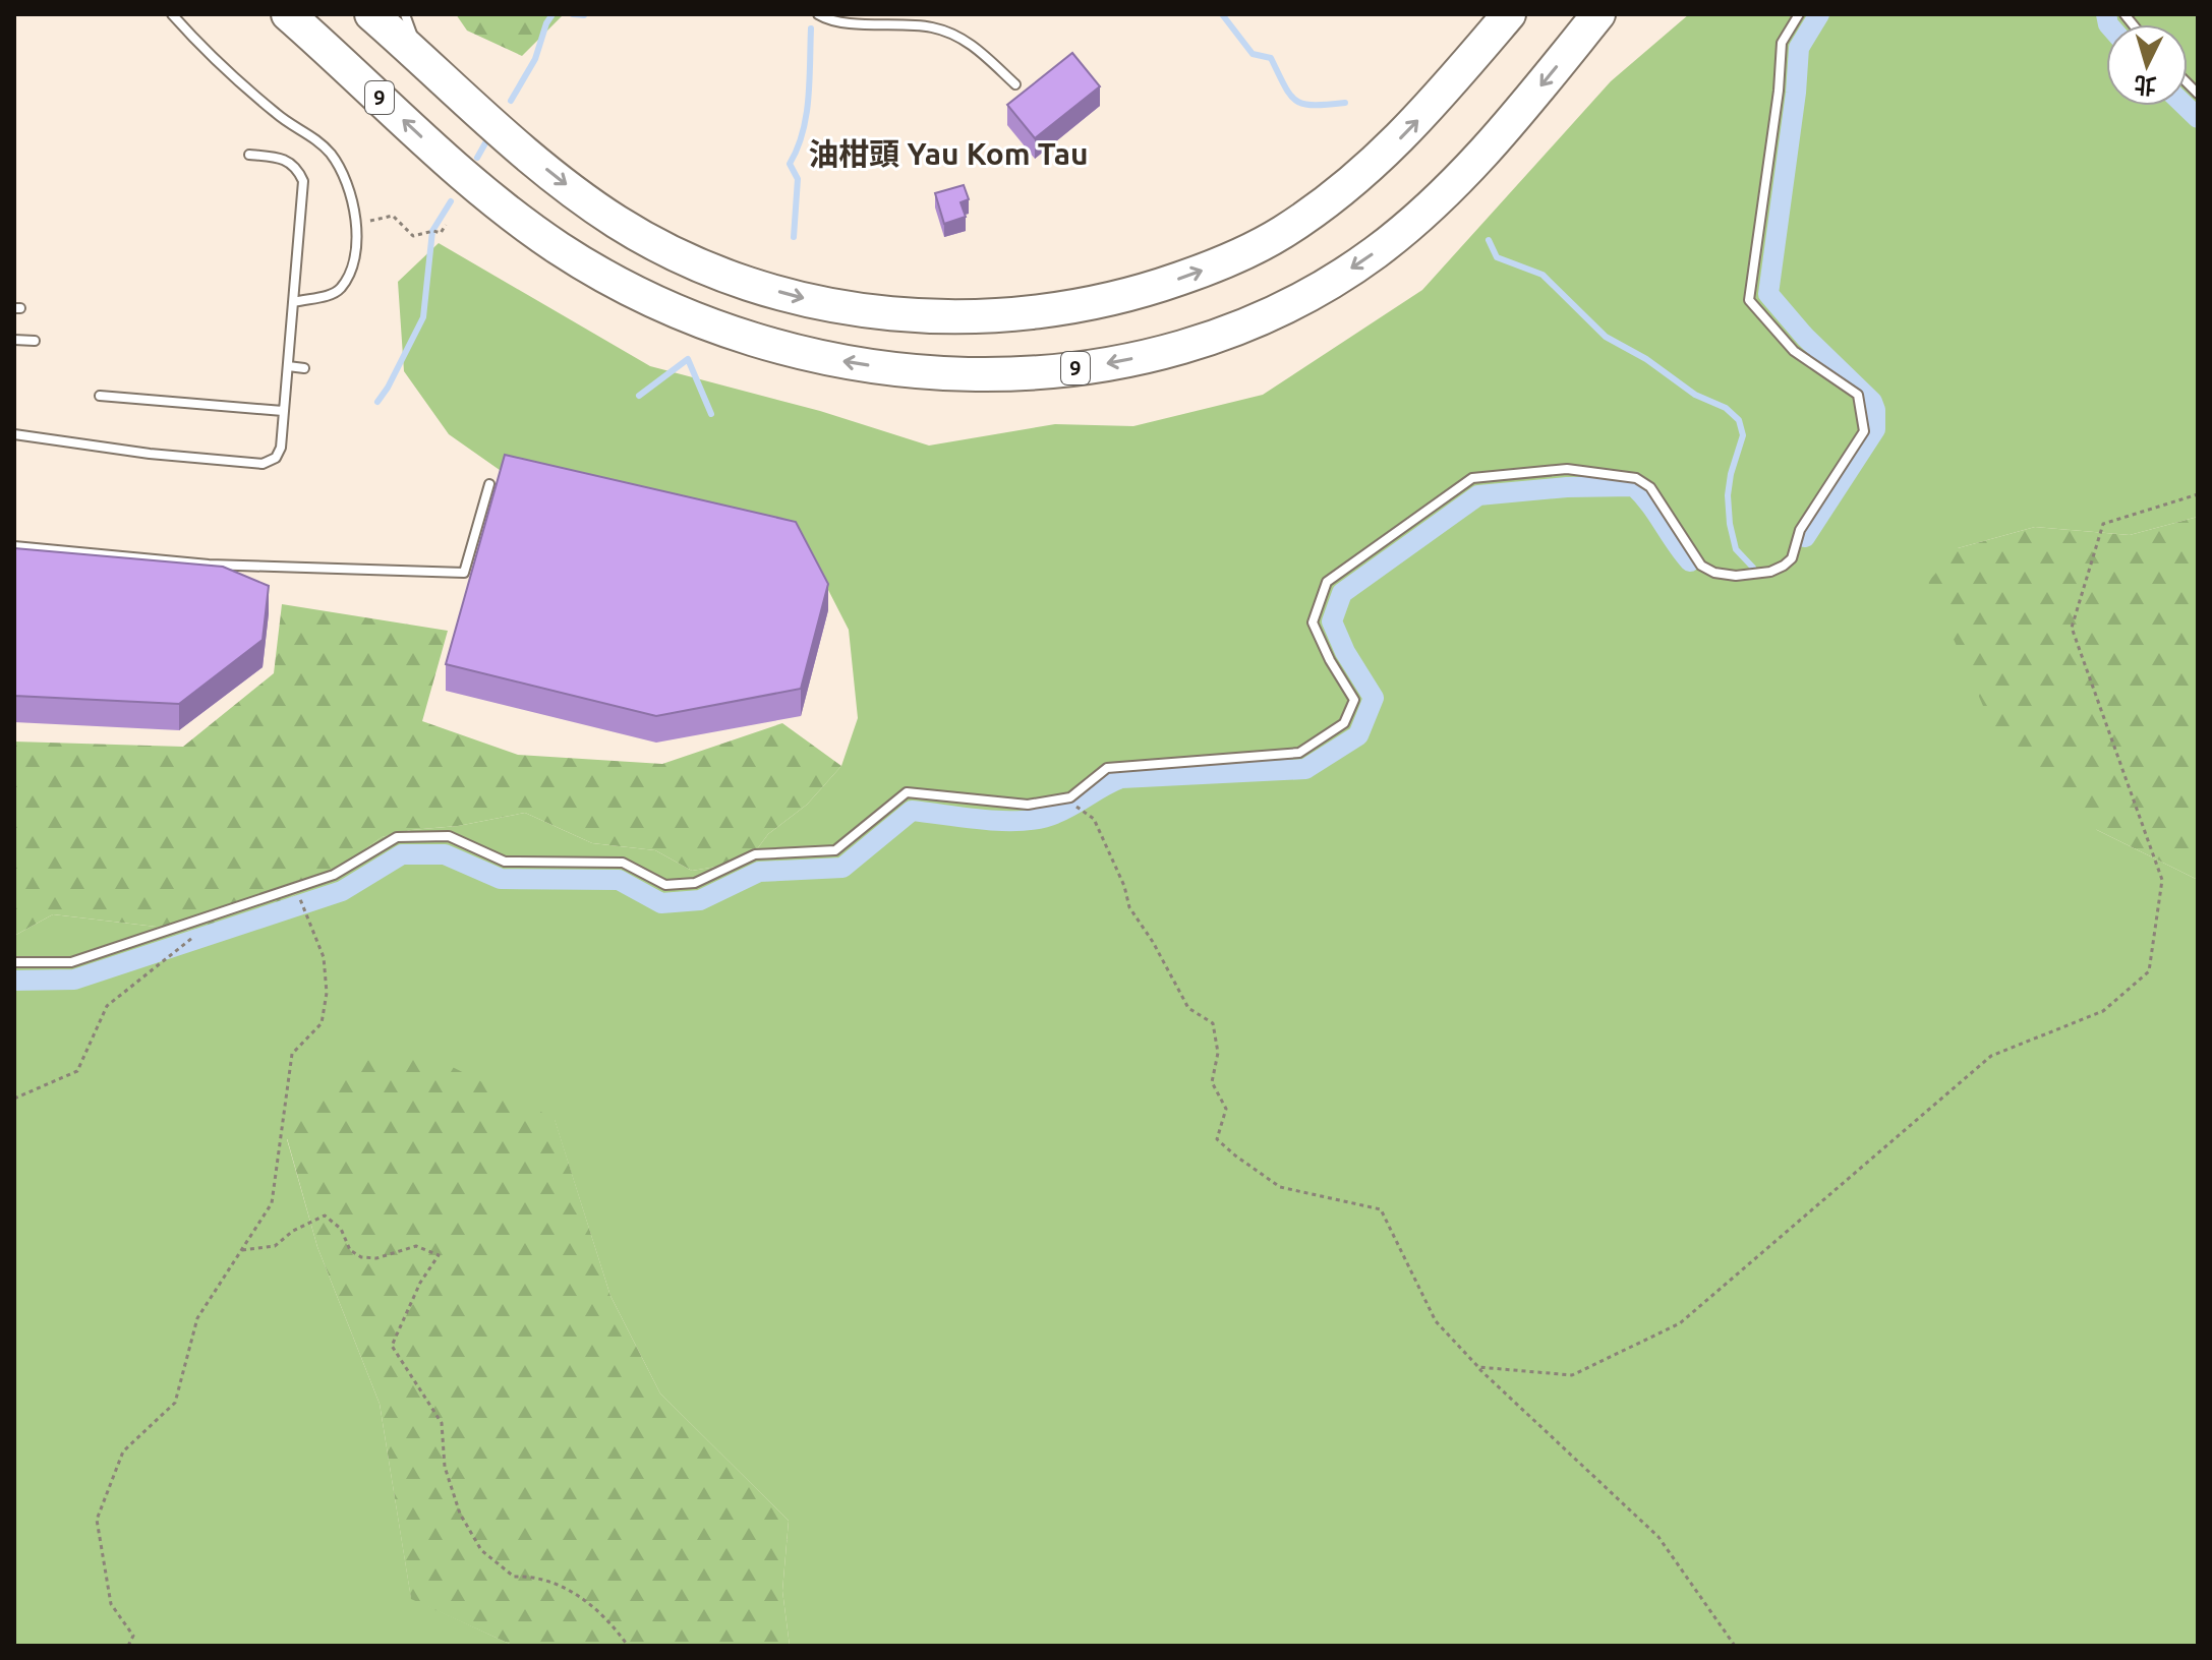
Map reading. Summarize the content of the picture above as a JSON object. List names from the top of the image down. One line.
{"streets":{"highway":["9"]},"districts":["油柑頭 Yau Kom Tau"],"north":"bottom"}
